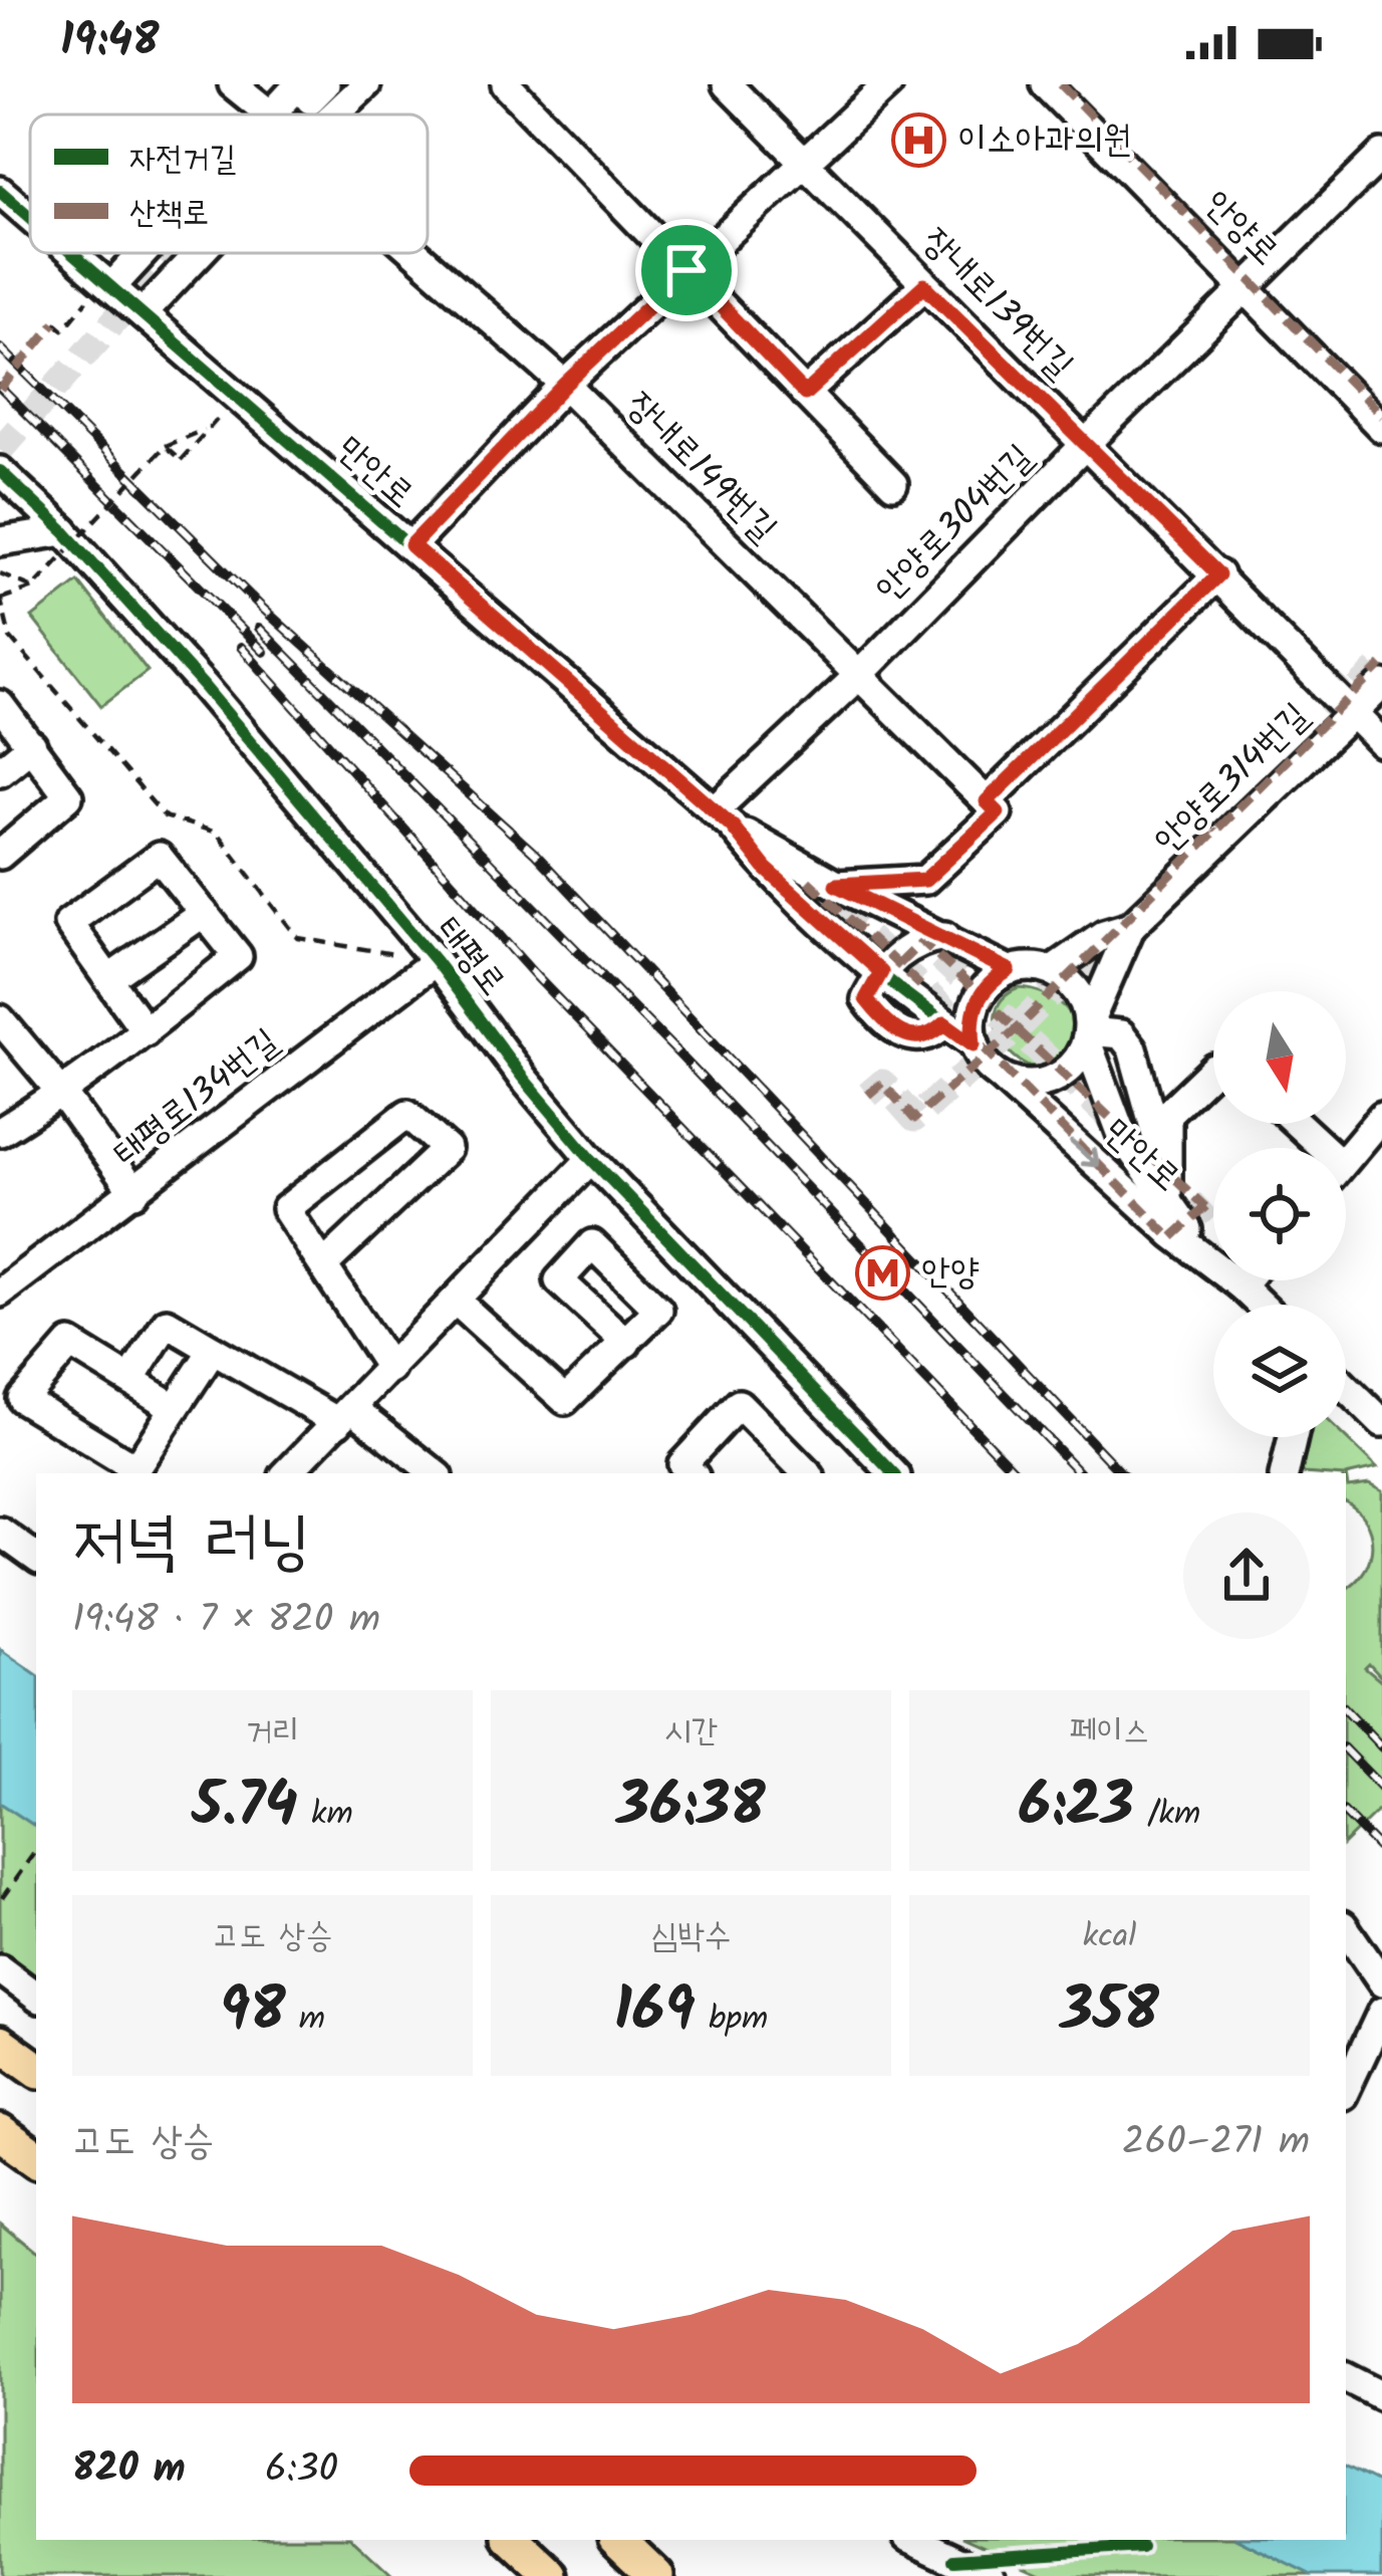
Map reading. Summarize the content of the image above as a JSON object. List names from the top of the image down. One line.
{"streets":{"street":["안양로","장내로139번길","장내로149번길","만안로","안양로304번길","안양로314번길","태평로","태평로134번길"]},"crossings":[["안양로","안양로304번길"],["장내로139번길","안양로304번길"],["장내로139번길","안양로314번길"],["장내로149번길","안양로304번길"],["만안로","안양로304번길"],["태평로","태평로134번길"]],"places":{"hospital":["이소아과의원"],"metro station":["안양"]},"legend":["자전거길","산책로"],"north":"bottom","page":{"status":"19:48","heading":["저녁 러닝","19:48 · 7 × 820 m"],"stats":[["거리","5.74 km"],["시간","36:38"],["페이스","6:23 /km"],["고도 상승","98 m"],["심박수","169 bpm"],["kcal","358"]],"chart":["고도 상승","260–271 m"],"list":[{"name":"820 m","note":"6:30"}]}}
